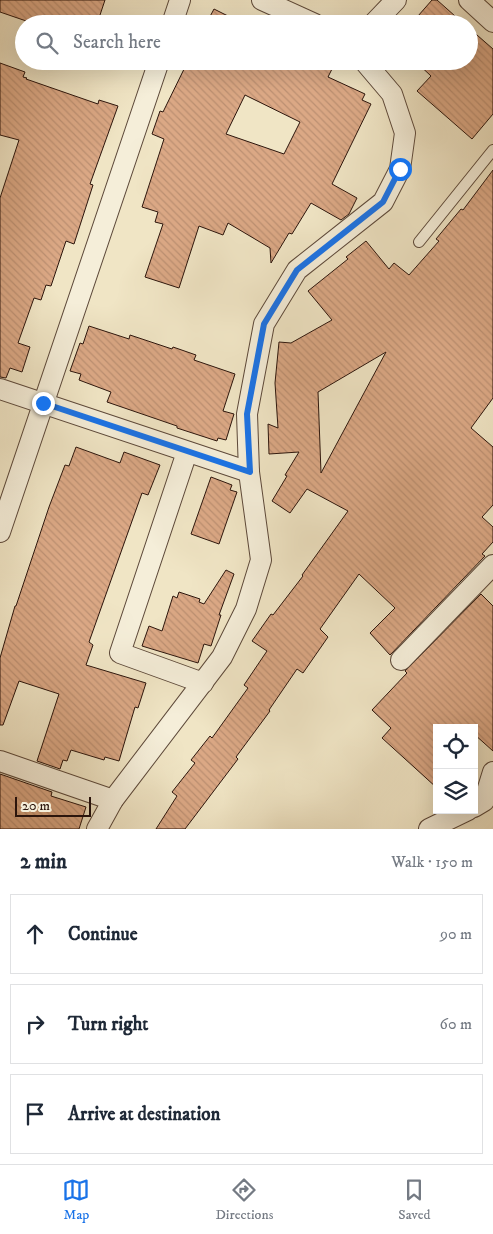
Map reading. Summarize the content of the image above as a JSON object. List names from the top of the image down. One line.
{"scale_bar":"20 m","page":{"search":"Search here","scale":"20 m","heading":["2 min","Walk · 150 m"],"list":[["Continue","90 m"],["Turn right","60 m"],"Arrive at destination"],"nav":["Map","Directions","Saved"]}}
